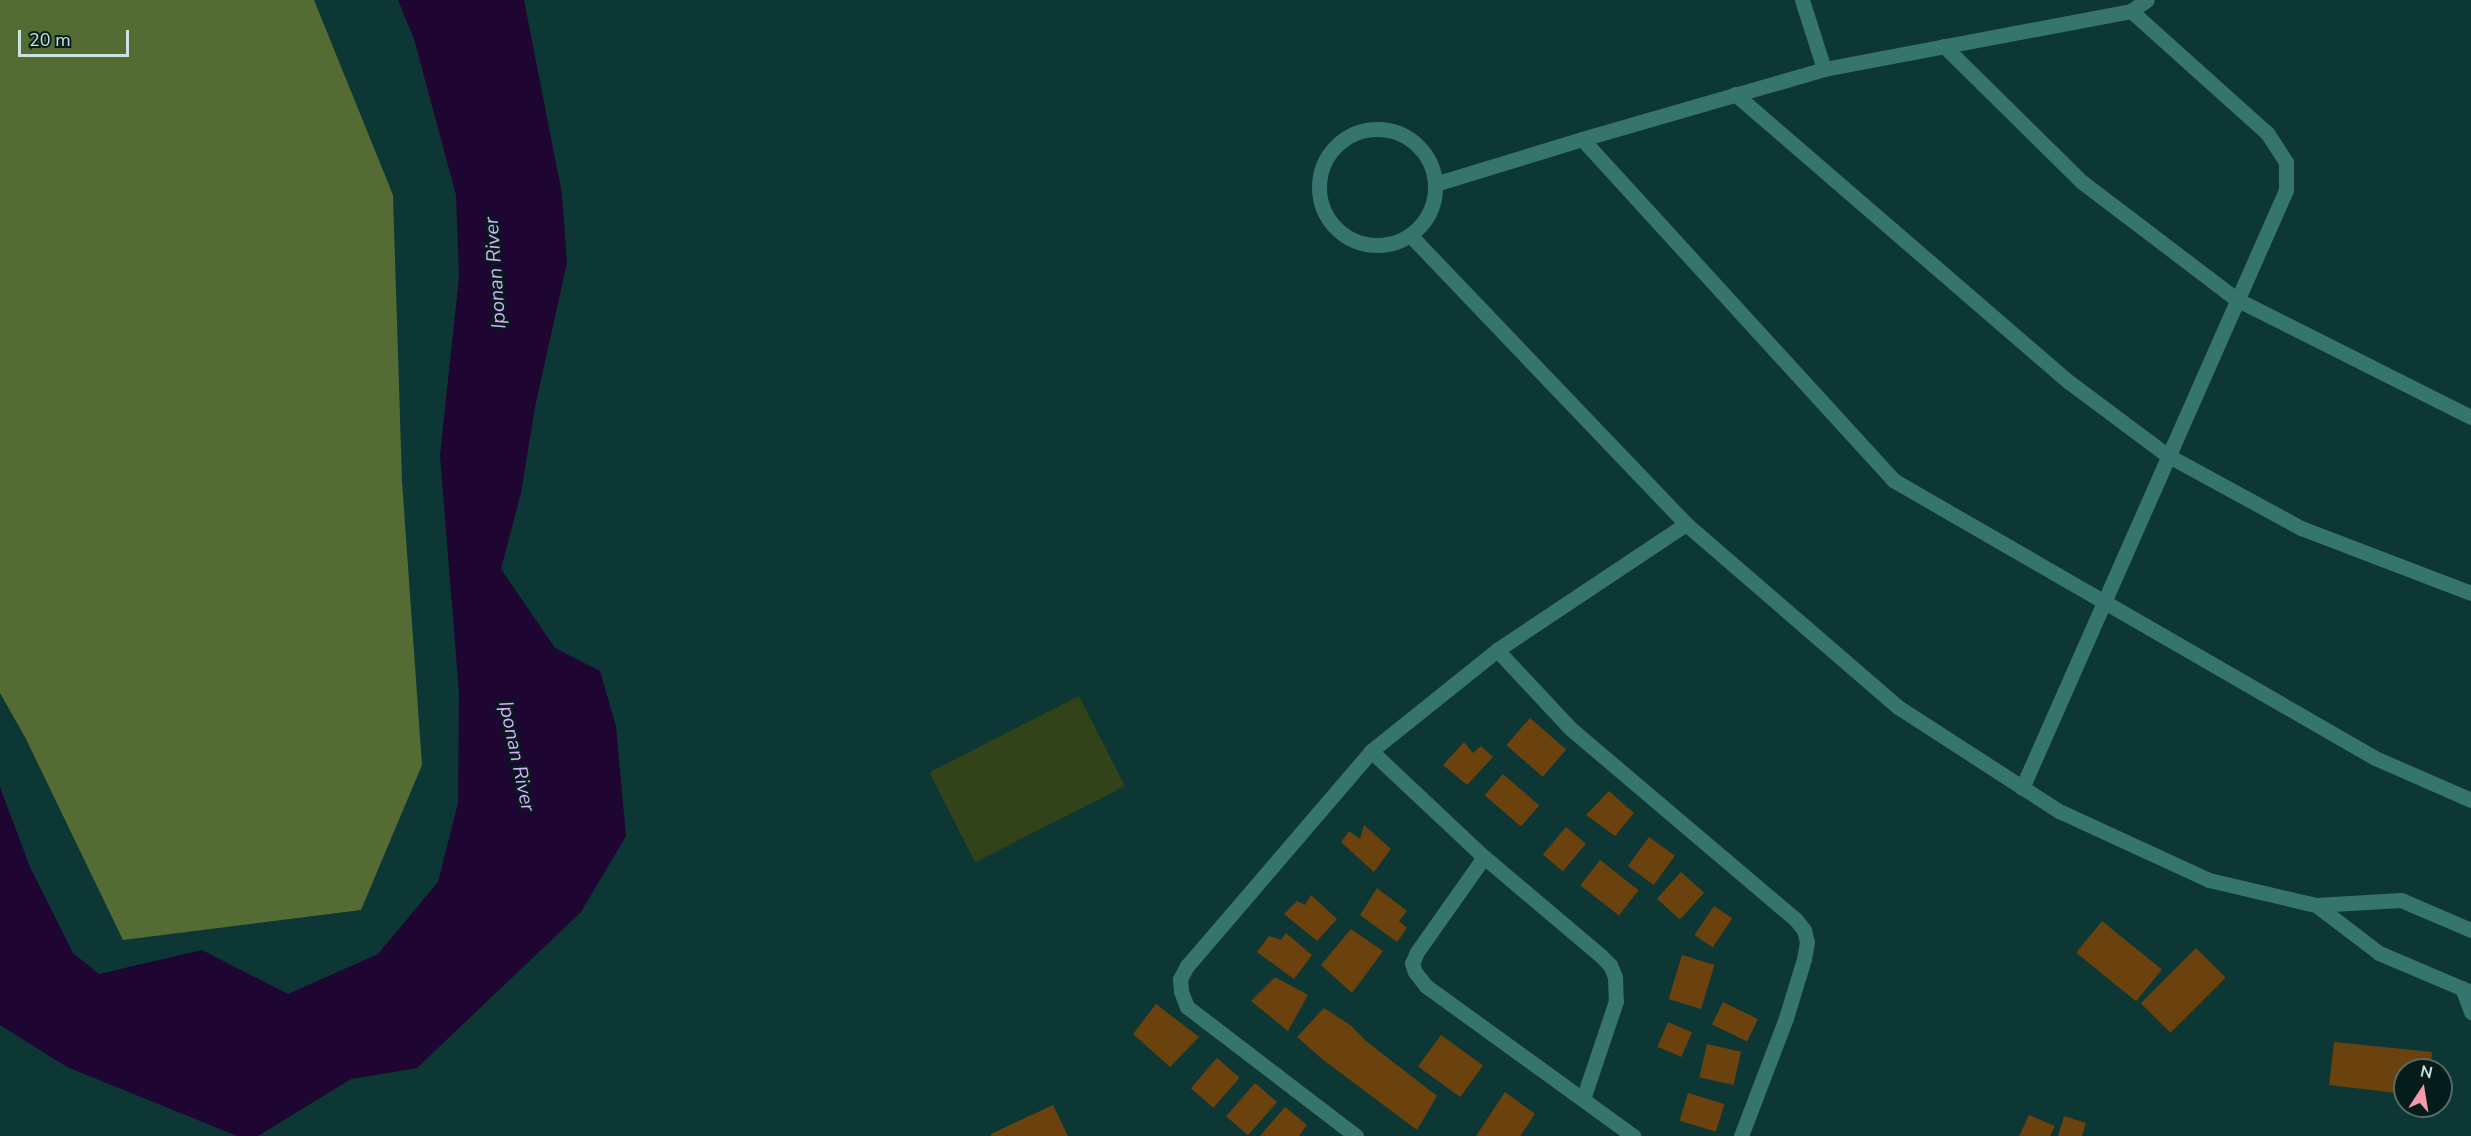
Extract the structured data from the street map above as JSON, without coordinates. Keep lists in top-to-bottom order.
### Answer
{
  "water": ["Iponan River"],
  "scale_bar": "20 m",
  "north": "top"
}
